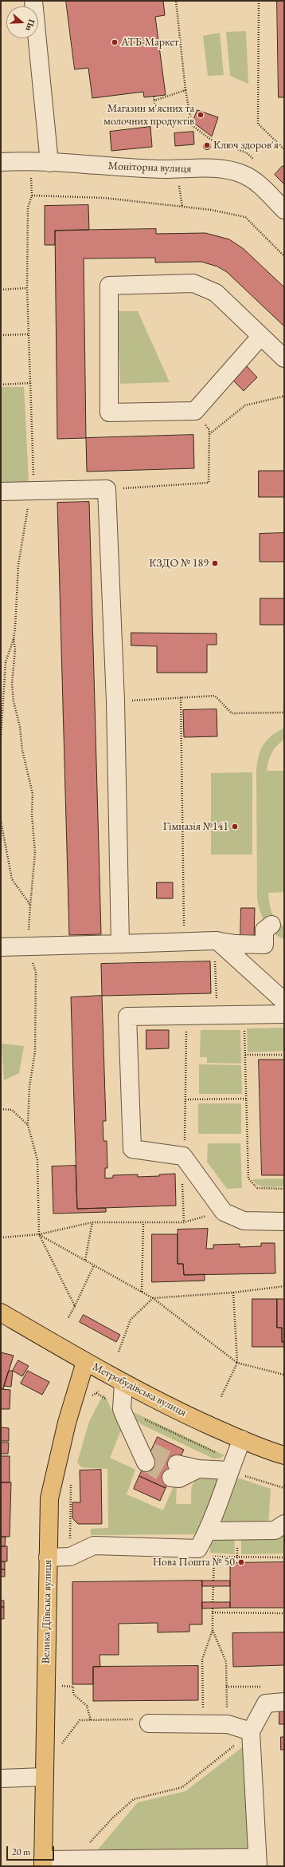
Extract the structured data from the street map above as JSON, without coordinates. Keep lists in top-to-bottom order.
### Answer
{
  "streets": {
    "main road": ["Метробудівська вулиця", "Велика Діївська вулиця"],
    "street": ["Моніторна вулиця"]
  },
  "crossings": [
    ["Метробудівська вулиця", "Велика Діївська вулиця"]
  ],
  "places": [
    "АТБ-Маркет",
    "Магазин м'ясних та молочних продуктів",
    "Ключ здоров'я",
    "КЗДО № 189",
    "Гімназія №141",
    "Нова Пошта № 50"
  ],
  "scale_bar": "20 m",
  "north": "right"
}
